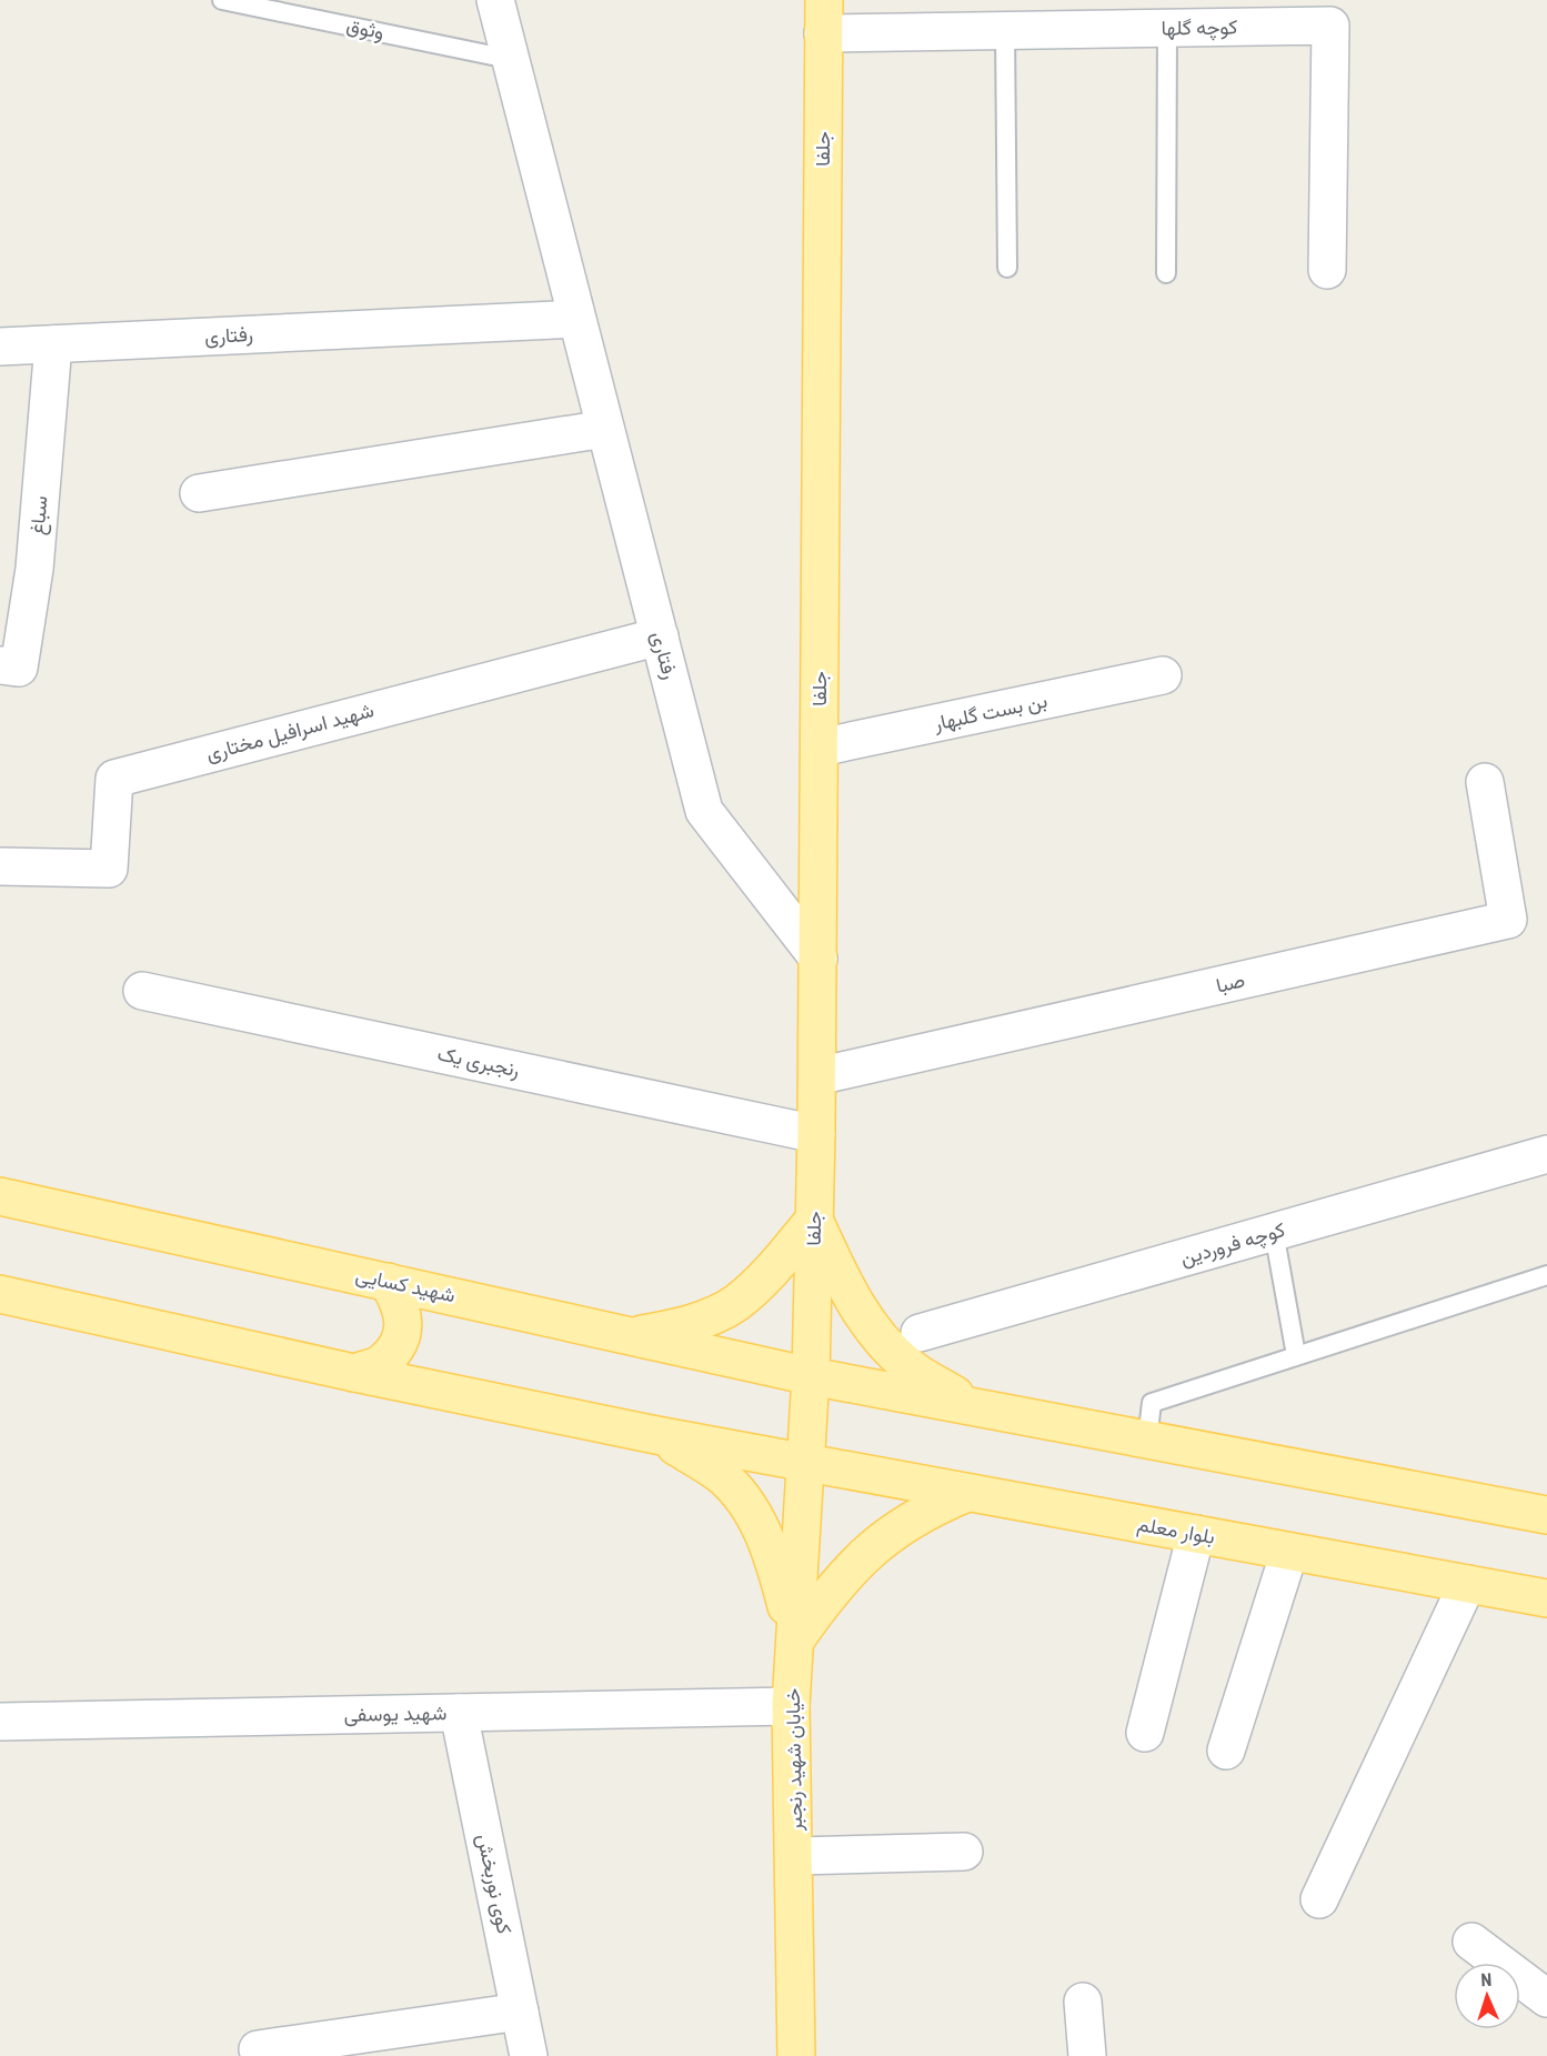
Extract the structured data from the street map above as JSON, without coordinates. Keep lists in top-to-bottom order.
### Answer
{
  "streets": {
    "main road": [
      "جلفا",
      "شهید کسایی",
      "بلوار معلم",
      "خیابان شهید رنجبر"
    ],
    "street": [
      "کوچه گلها",
      "رفتاری",
      "سباغ",
      "بن بست گلبهار",
      "شهید اسرافیل مختاری",
      "صبا",
      "رنجبری یک",
      "کوچه فروردین",
      "شهید یوسفی",
      "کوی نوربخش"
    ],
    "lane": ["وثوق"]
  },
  "crossings": [
    ["کوچه گلها", "جلفا"],
    ["وثوق", "رفتاری"],
    ["جلفا", "رفتاری"],
    ["جلفا", "بن بست گلبهار"],
    ["جلفا", "صبا"],
    ["جلفا", "رنجبری یک"],
    ["جلفا", "شهید کسایی"],
    ["جلفا", "بلوار معلم"],
    ["جلفا", "خیابان شهید رنجبر"],
    ["رفتاری", "سباغ"],
    ["رفتاری", "شهید اسرافیل مختاری"],
    ["بلوار معلم", "خیابان شهید رنجبر"],
    ["شهید یوسفی", "خیابان شهید رنجبر"],
    ["شهید یوسفی", "کوی نوربخش"]
  ],
  "north": "top"
}
